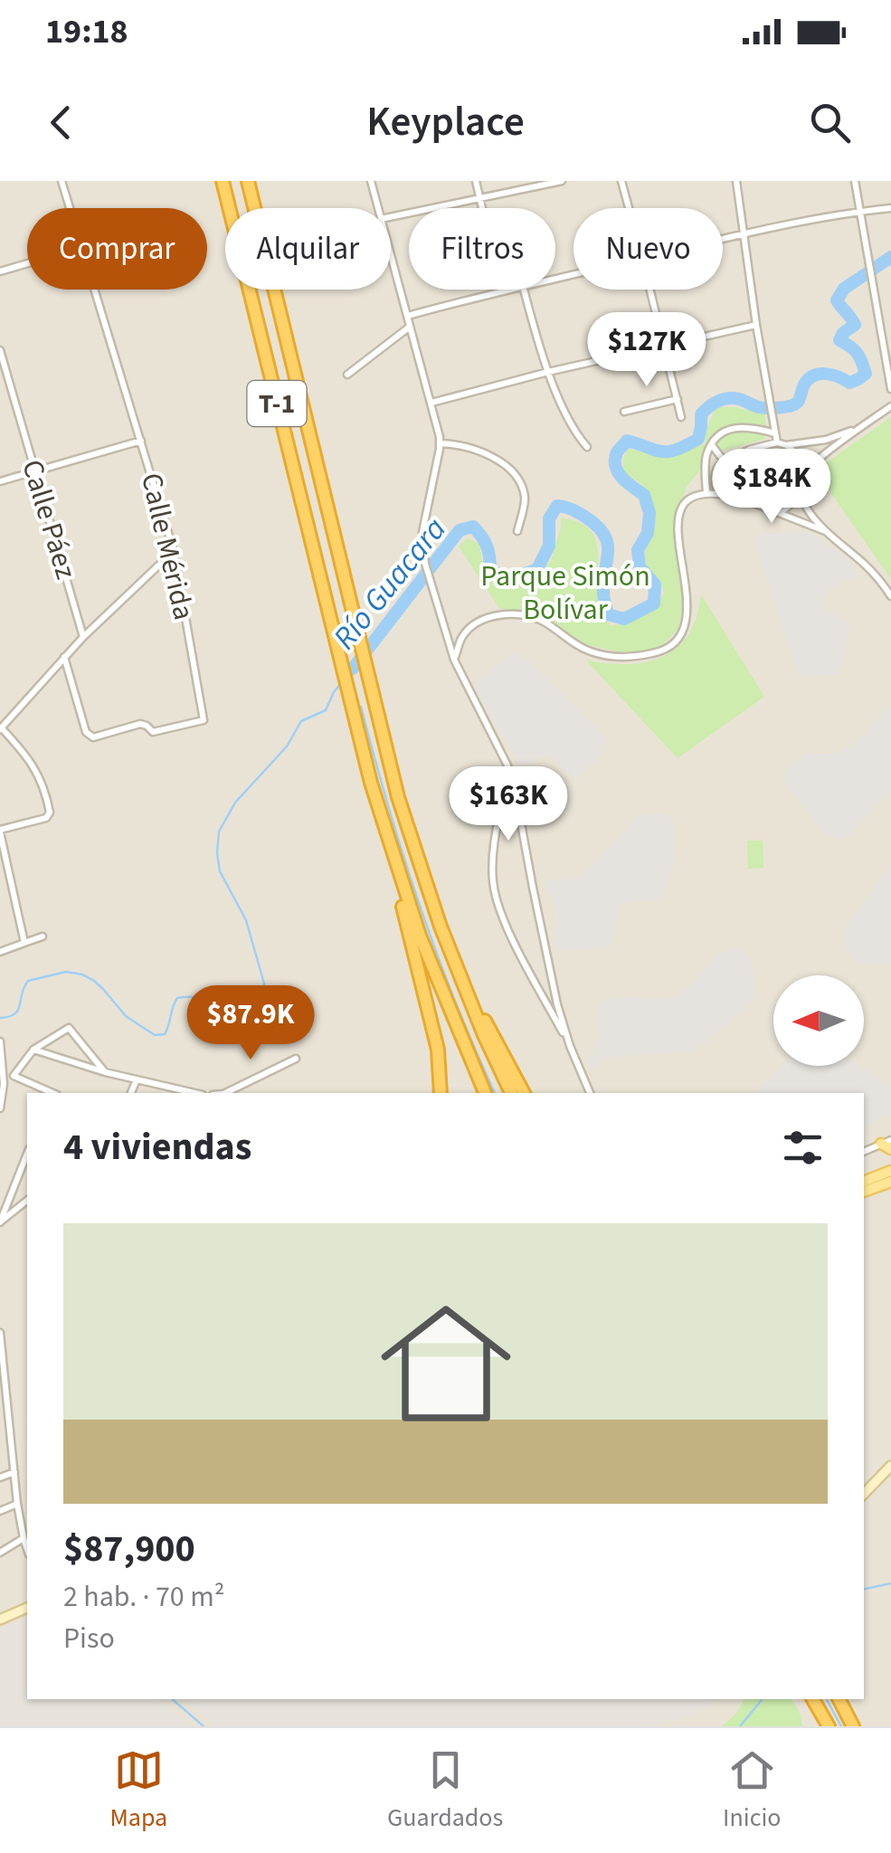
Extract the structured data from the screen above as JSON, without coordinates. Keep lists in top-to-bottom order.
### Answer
{
  "streets": {
    "highway": ["T-1"],
    "street": ["Calle Páez", "Calle Mérida"]
  },
  "water": ["Río Guacara"],
  "parks": ["Parque Simón Bolívar"],
  "north": "left",
  "page": {
    "status": "19:18",
    "header": "Keyplace",
    "chip": [
      "Comprar",
      "Alquilar",
      "Filtros",
      "Nuevo"
    ],
    "price": [
      "$127K",
      "$184K",
      "$163K",
      "$87.9K"
    ],
    "heading": "4 viviendas",
    "list": [
      {
        "name": "$87,900",
        "note": "2 hab. · 70 m² · Piso"
      }
    ],
    "tabs": ["Mapa", "Guardados", "Inicio"]
  }
}
